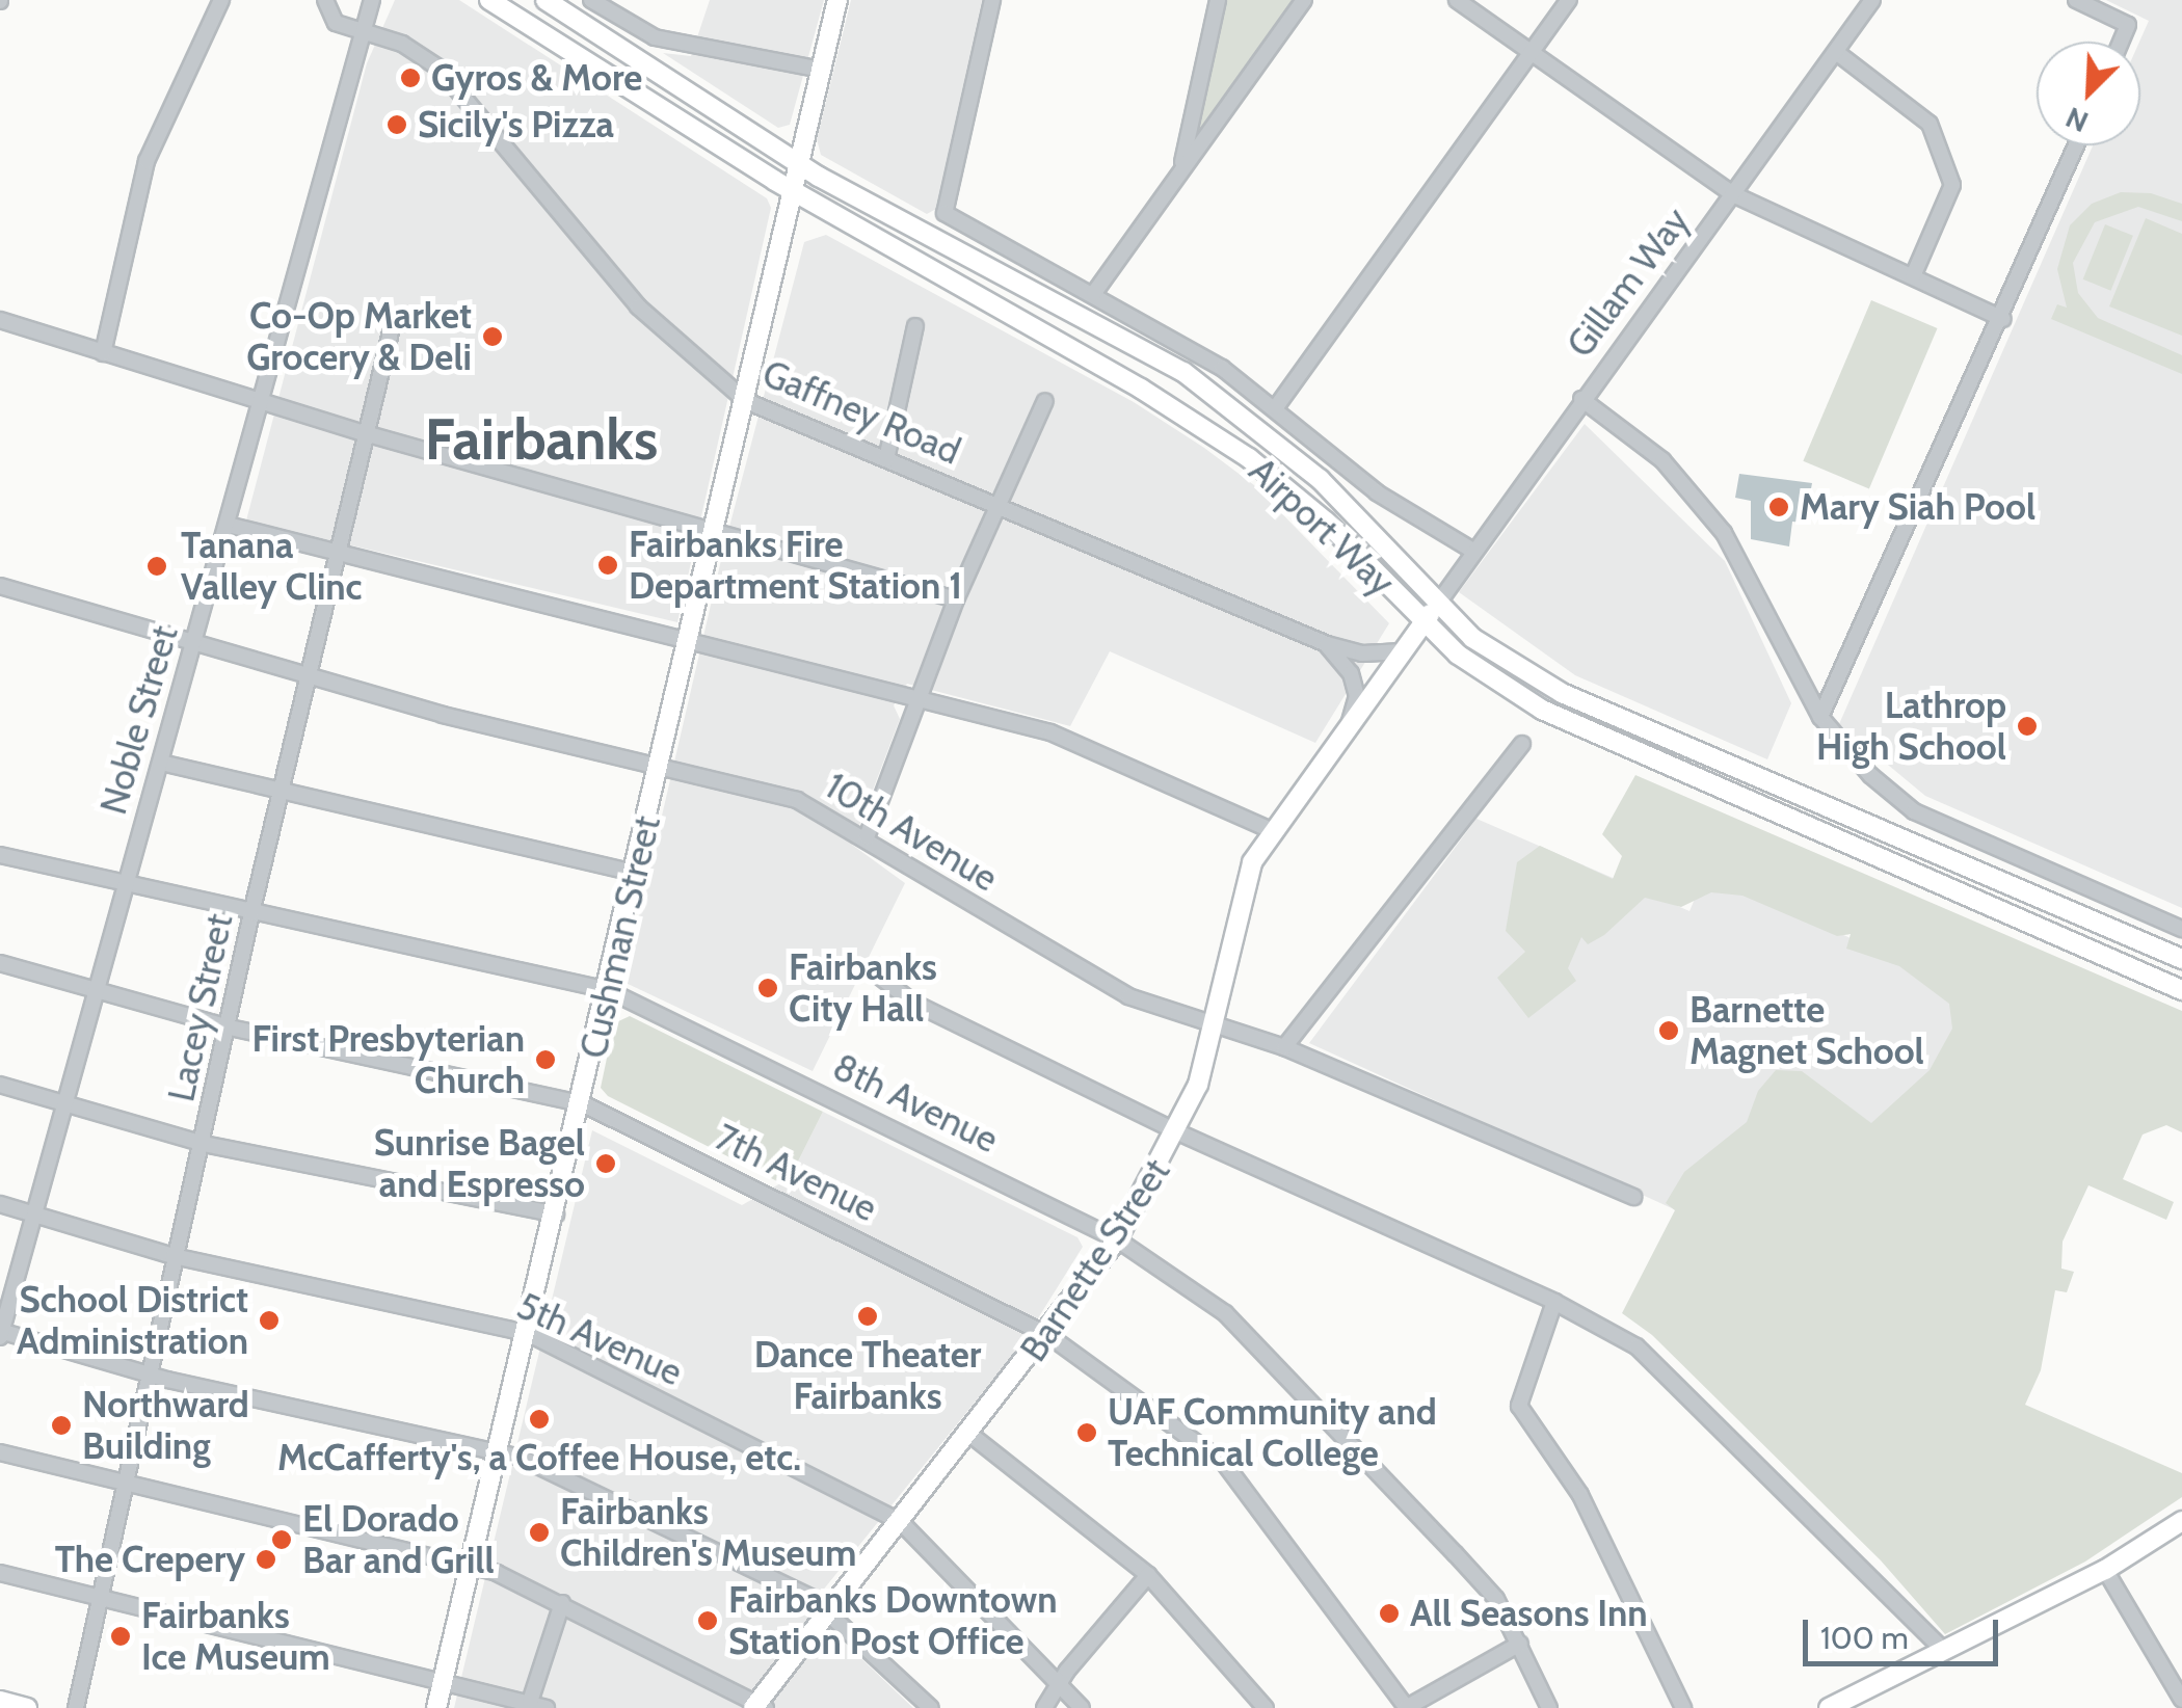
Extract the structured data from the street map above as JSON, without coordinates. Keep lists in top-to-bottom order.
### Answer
{
  "streets": {
    "main road": ["Airport Way", "Cushman Street", "Barnette Street"],
    "street": [
      "Gillam Way",
      "Gaffney Road",
      "Noble Street",
      "10th Avenue",
      "Lacey Street",
      "8th Avenue",
      "7th Avenue",
      "5th Avenue"
    ]
  },
  "crossings": [
    ["Gillam Way", "Airport Way"],
    ["Gillam Way", "Barnette Street"],
    ["Gaffney Road", "Noble Street"],
    ["Gaffney Road", "Cushman Street"],
    ["Gaffney Road", "Barnette Street"],
    ["Airport Way", "Cushman Street"],
    ["Airport Way", "Barnette Street"],
    ["Noble Street", "10th Avenue"],
    ["Noble Street", "8th Avenue"],
    ["Noble Street", "7th Avenue"],
    ["Noble Street", "5th Avenue"],
    ["10th Avenue", "Cushman Street"],
    ["10th Avenue", "Lacey Street"],
    ["10th Avenue", "Barnette Street"],
    ["Cushman Street", "8th Avenue"],
    ["Cushman Street", "7th Avenue"],
    ["Cushman Street", "5th Avenue"],
    ["Lacey Street", "8th Avenue"],
    ["Lacey Street", "7th Avenue"],
    ["Lacey Street", "5th Avenue"],
    ["8th Avenue", "Barnette Street"],
    ["7th Avenue", "Barnette Street"],
    ["Barnette Street", "5th Avenue"]
  ],
  "districts": ["Fairbanks"],
  "places": [
    "Gyros & More",
    "Sicily's Pizza",
    "Co-Op Market Grocery & Deli",
    "Mary Siah Pool",
    "Fairbanks Fire Department Station 1",
    "Tanana Valley Clinc",
    "Lathrop High School",
    "Fairbanks City Hall",
    "Barnette Magnet School",
    "First Presbyterian Church",
    "Sunrise Bagel and Espresso",
    "Dance Theater Fairbanks",
    "School District Administration",
    "McCafferty's, a Coffee House, etc.",
    "Northward Building",
    "UAF Community and Technical College",
    "Fairbanks Children's Museum",
    "El Dorado Bar and Grill",
    "The Crepery",
    "All Seasons Inn",
    "Fairbanks Downtown Station Post Office",
    "Fairbanks Ice Museum"
  ],
  "scale_bar": "100 m",
  "north": "bottom left"
}
